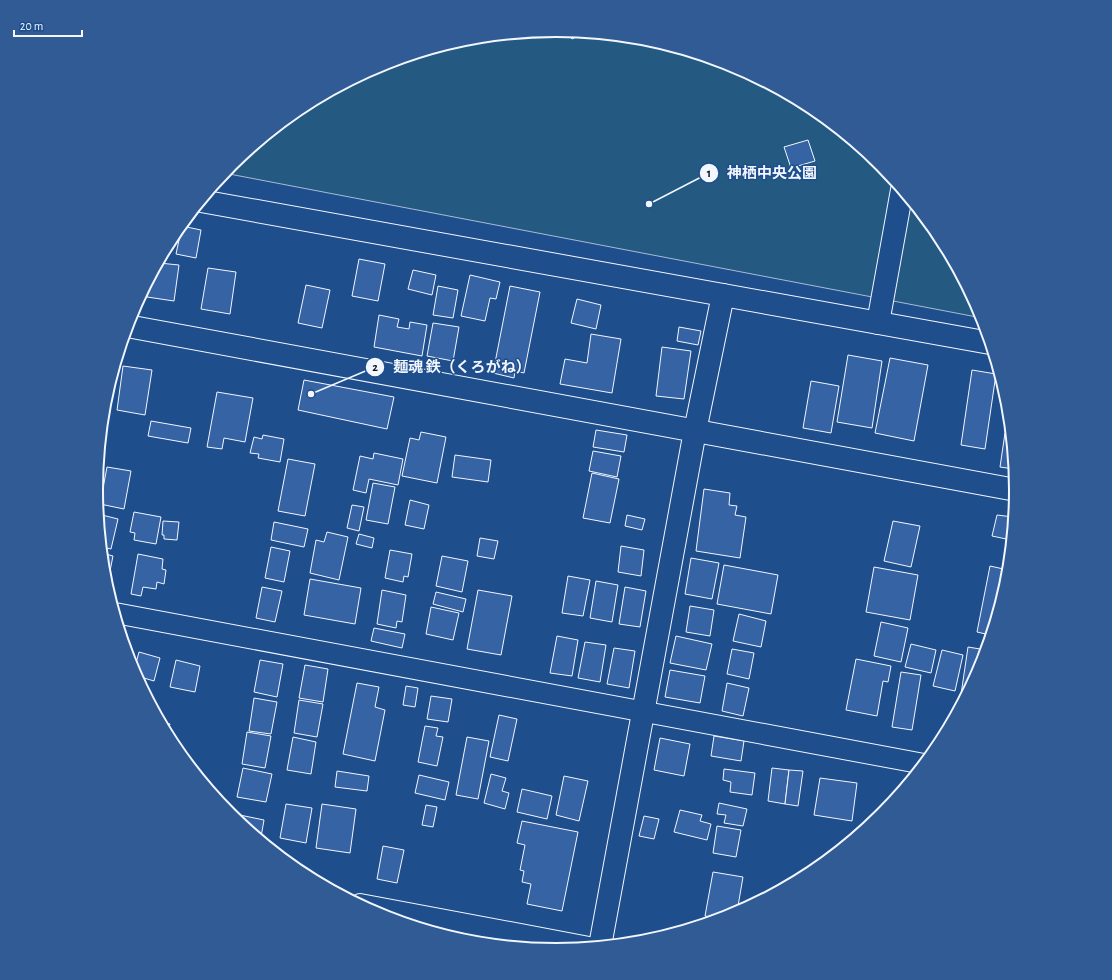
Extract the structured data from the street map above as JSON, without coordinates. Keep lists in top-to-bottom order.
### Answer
{
  "places": ["神栖中央公園", "麺魂 鉄（くろがね）"],
  "scale_bar": "20 m"
}
